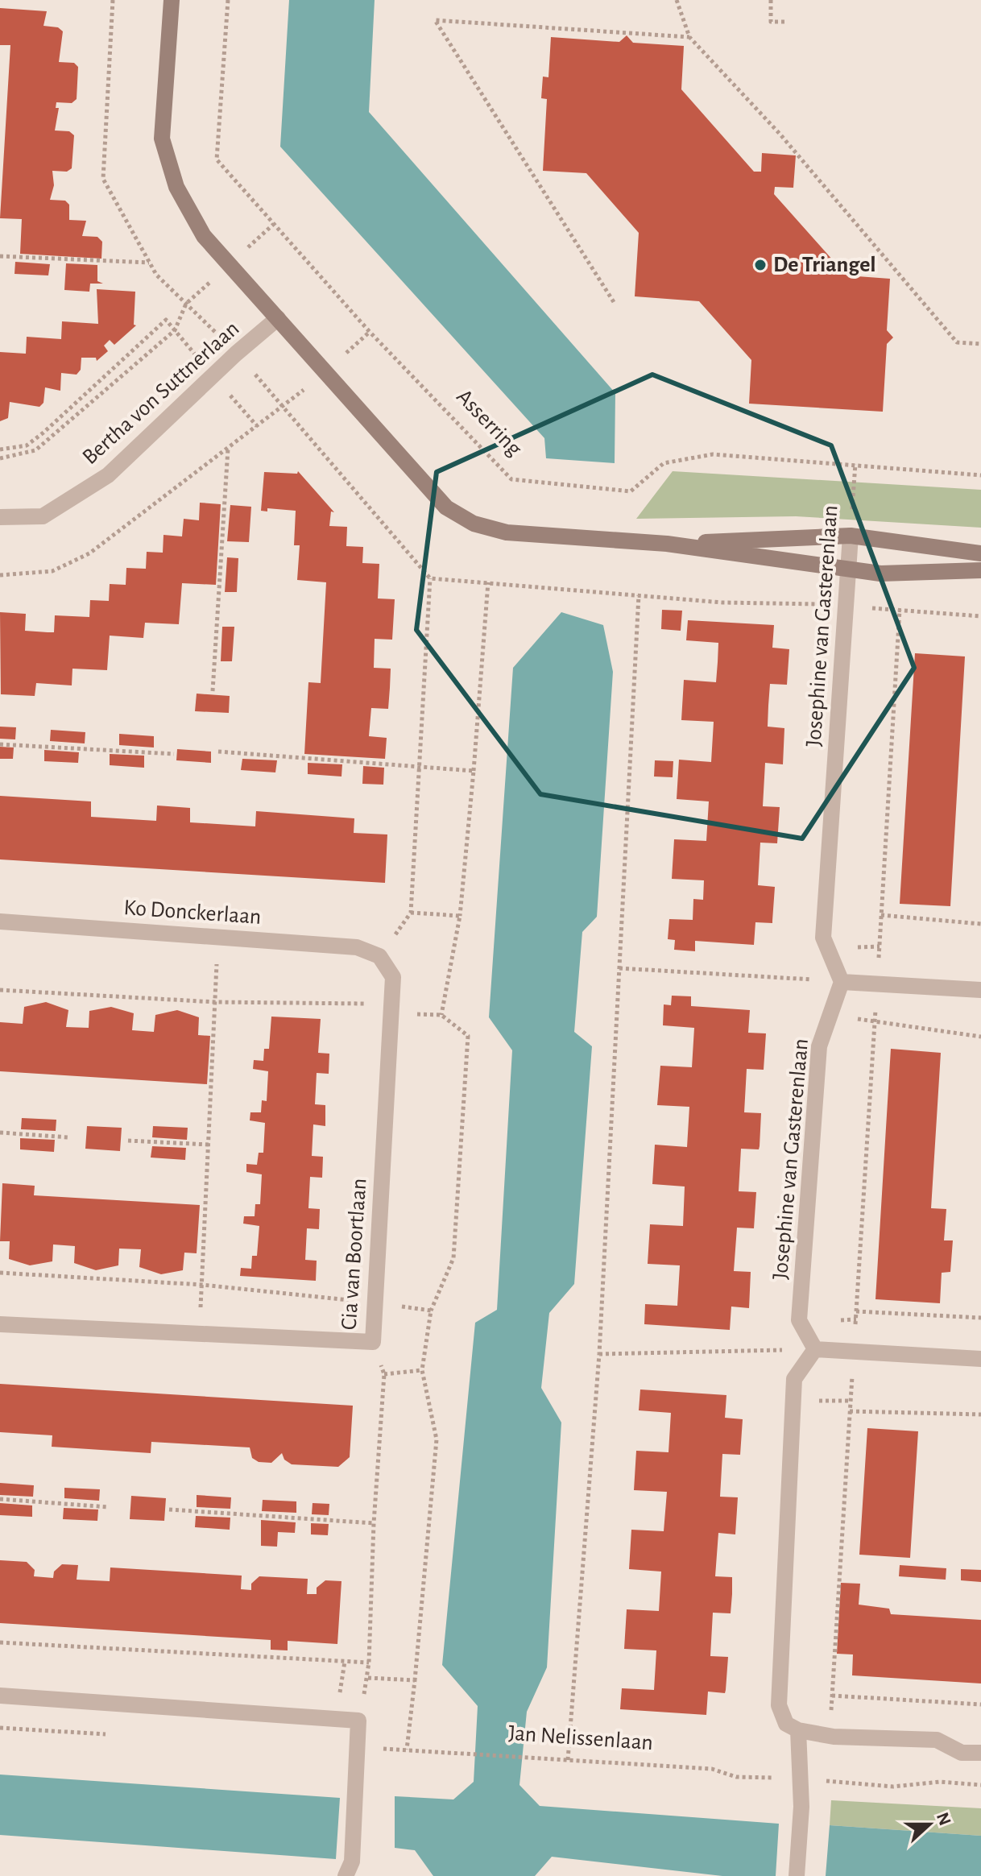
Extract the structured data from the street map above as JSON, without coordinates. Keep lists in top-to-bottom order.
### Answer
{
  "streets": {
    "street": [
      "Bertha von Suttnerlaan",
      "Josephine van Gasterenlaan",
      "Ko Donckerlaan",
      "Cia van Boortlaan"
    ],
    "path": ["Asserring", "Jan Nelissenlaan"]
  },
  "crossings": [
    ["Asserring", "Josephine van Gasterenlaan"],
    ["Ko Donckerlaan", "Cia van Boortlaan"]
  ],
  "places": ["De Triangel"],
  "north": "right"
}
